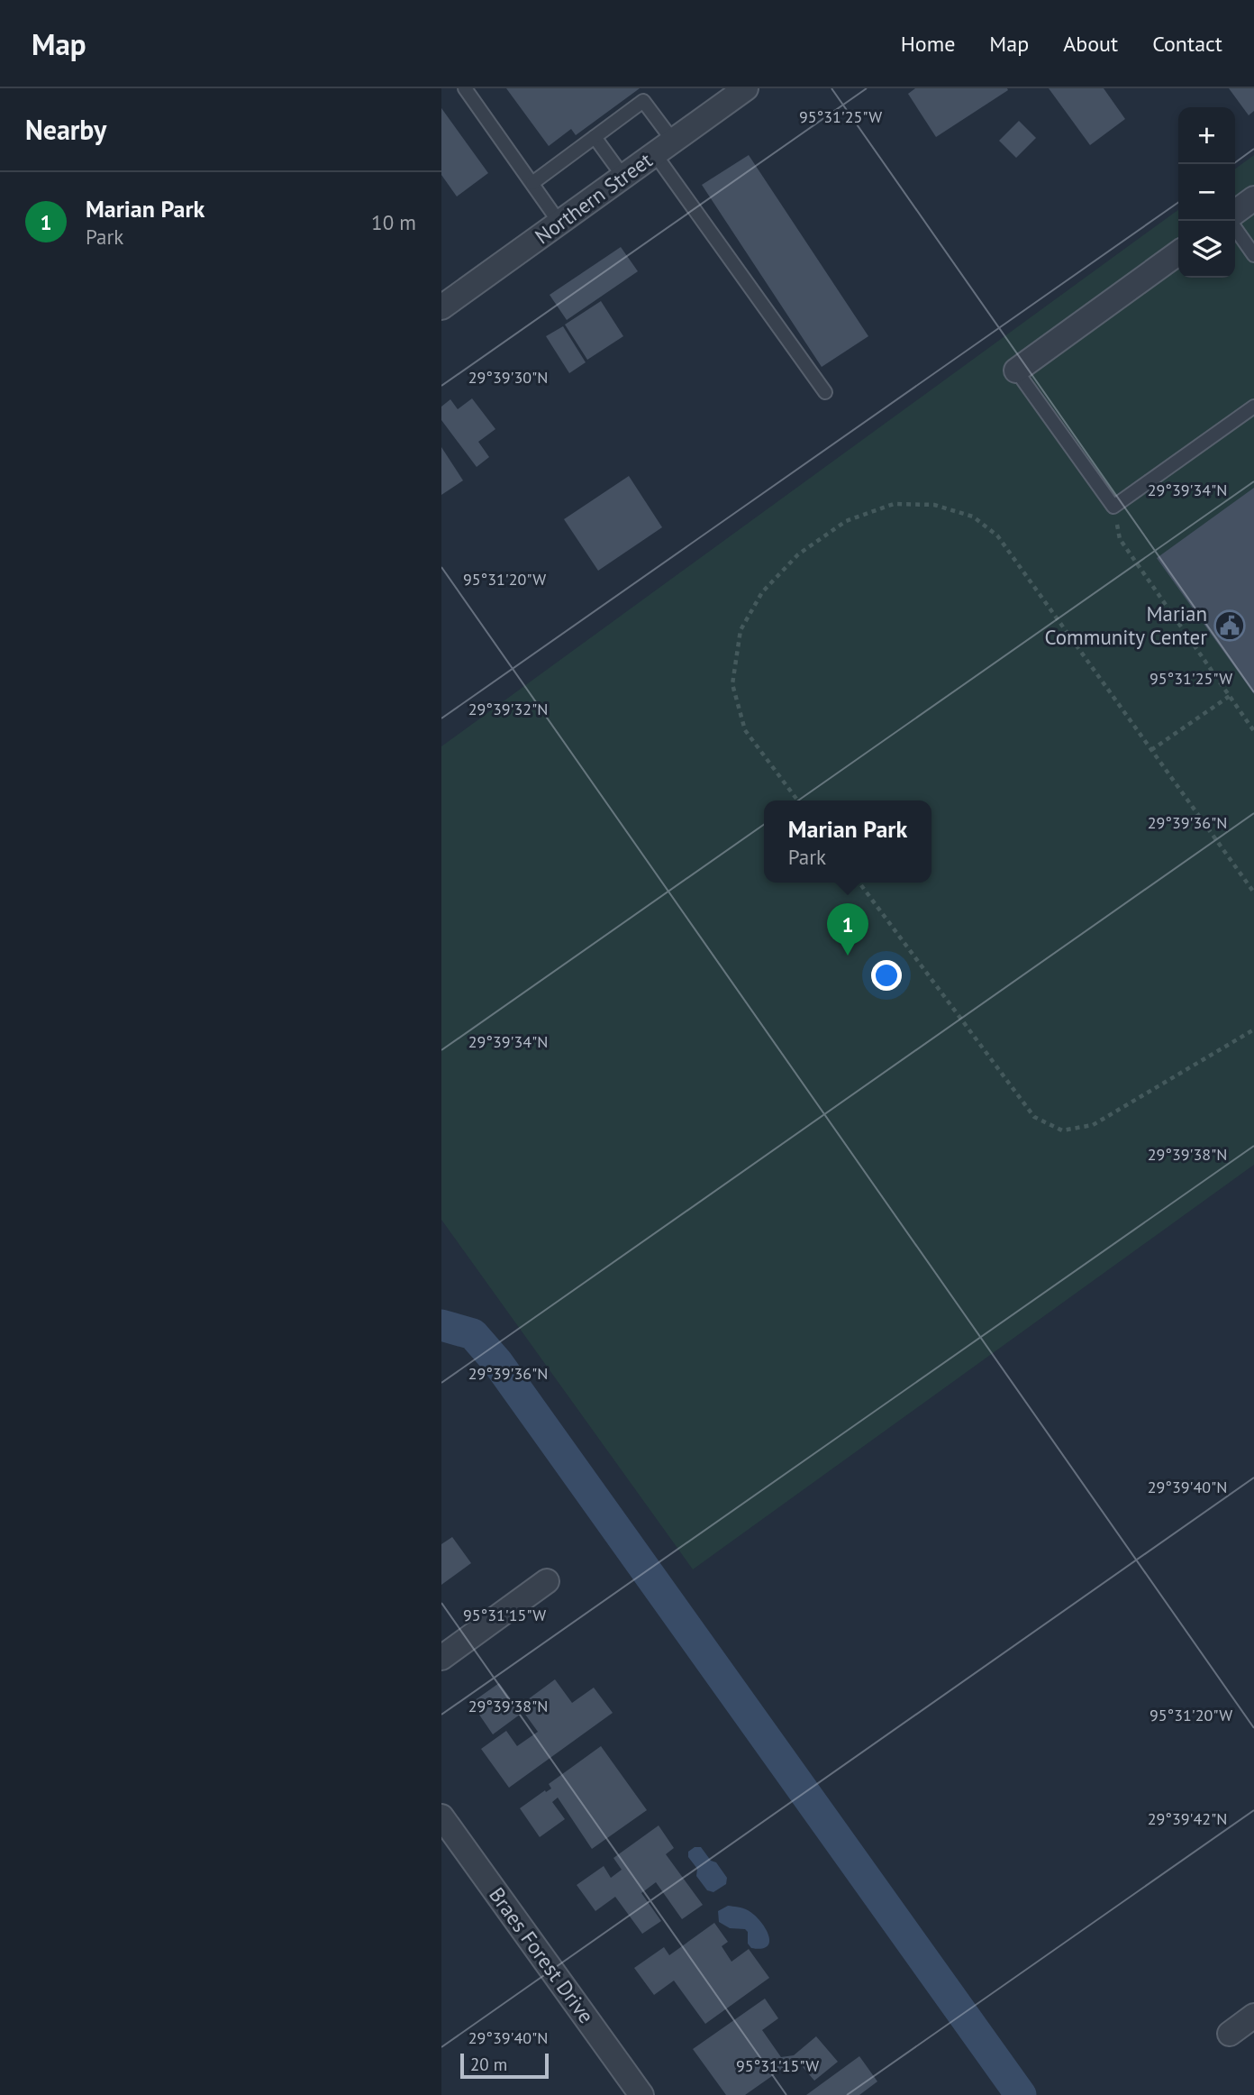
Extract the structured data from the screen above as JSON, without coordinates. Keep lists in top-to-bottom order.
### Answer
{
  "streets": {
    "street": ["Northern Street", "Braes Forest Drive"]
  },
  "places": {
    "public building": ["Marian Community Center"]
  },
  "scale_bar": "20 m",
  "page": {
    "header": "Map",
    "nav": [
      "Home",
      "Map",
      "About",
      "Contact"
    ],
    "heading": "Nearby",
    "map_buttons": ["+", "−"],
    "list": [
      {
        "mark": "1",
        "name": "Marian Park",
        "note": "Park",
        "value": "10 m"
      }
    ],
    "popup": ["Marian Park", "Park"],
    "pins": "1",
    "scale": "20 m"
  },
  "coordinates": [
    "95°31'25\"W",
    "29°39'30\"N",
    "29°39'34\"N",
    "95°31'20\"W",
    "29°39'32\"N",
    "29°39'36\"N",
    "29°39'38\"N",
    "29°39'40\"N",
    "95°31'15\"W",
    "29°39'42\"N"
  ]
}
